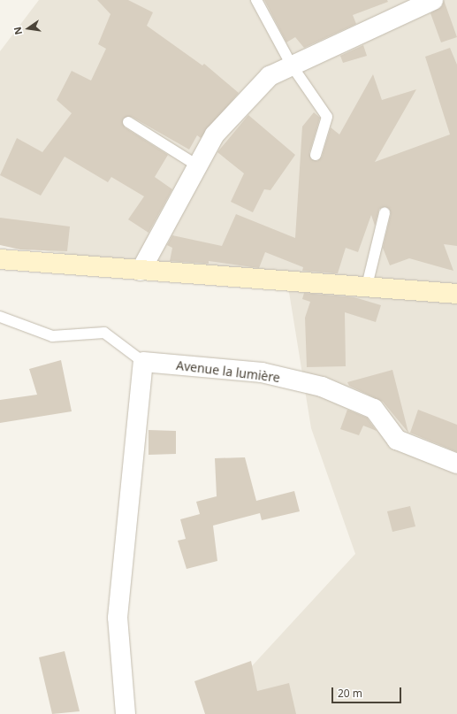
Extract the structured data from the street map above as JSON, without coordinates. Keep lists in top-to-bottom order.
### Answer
{
  "streets": {
    "street": ["Avenue la lumière"]
  },
  "scale_bar": "20 m",
  "north": "left"
}
